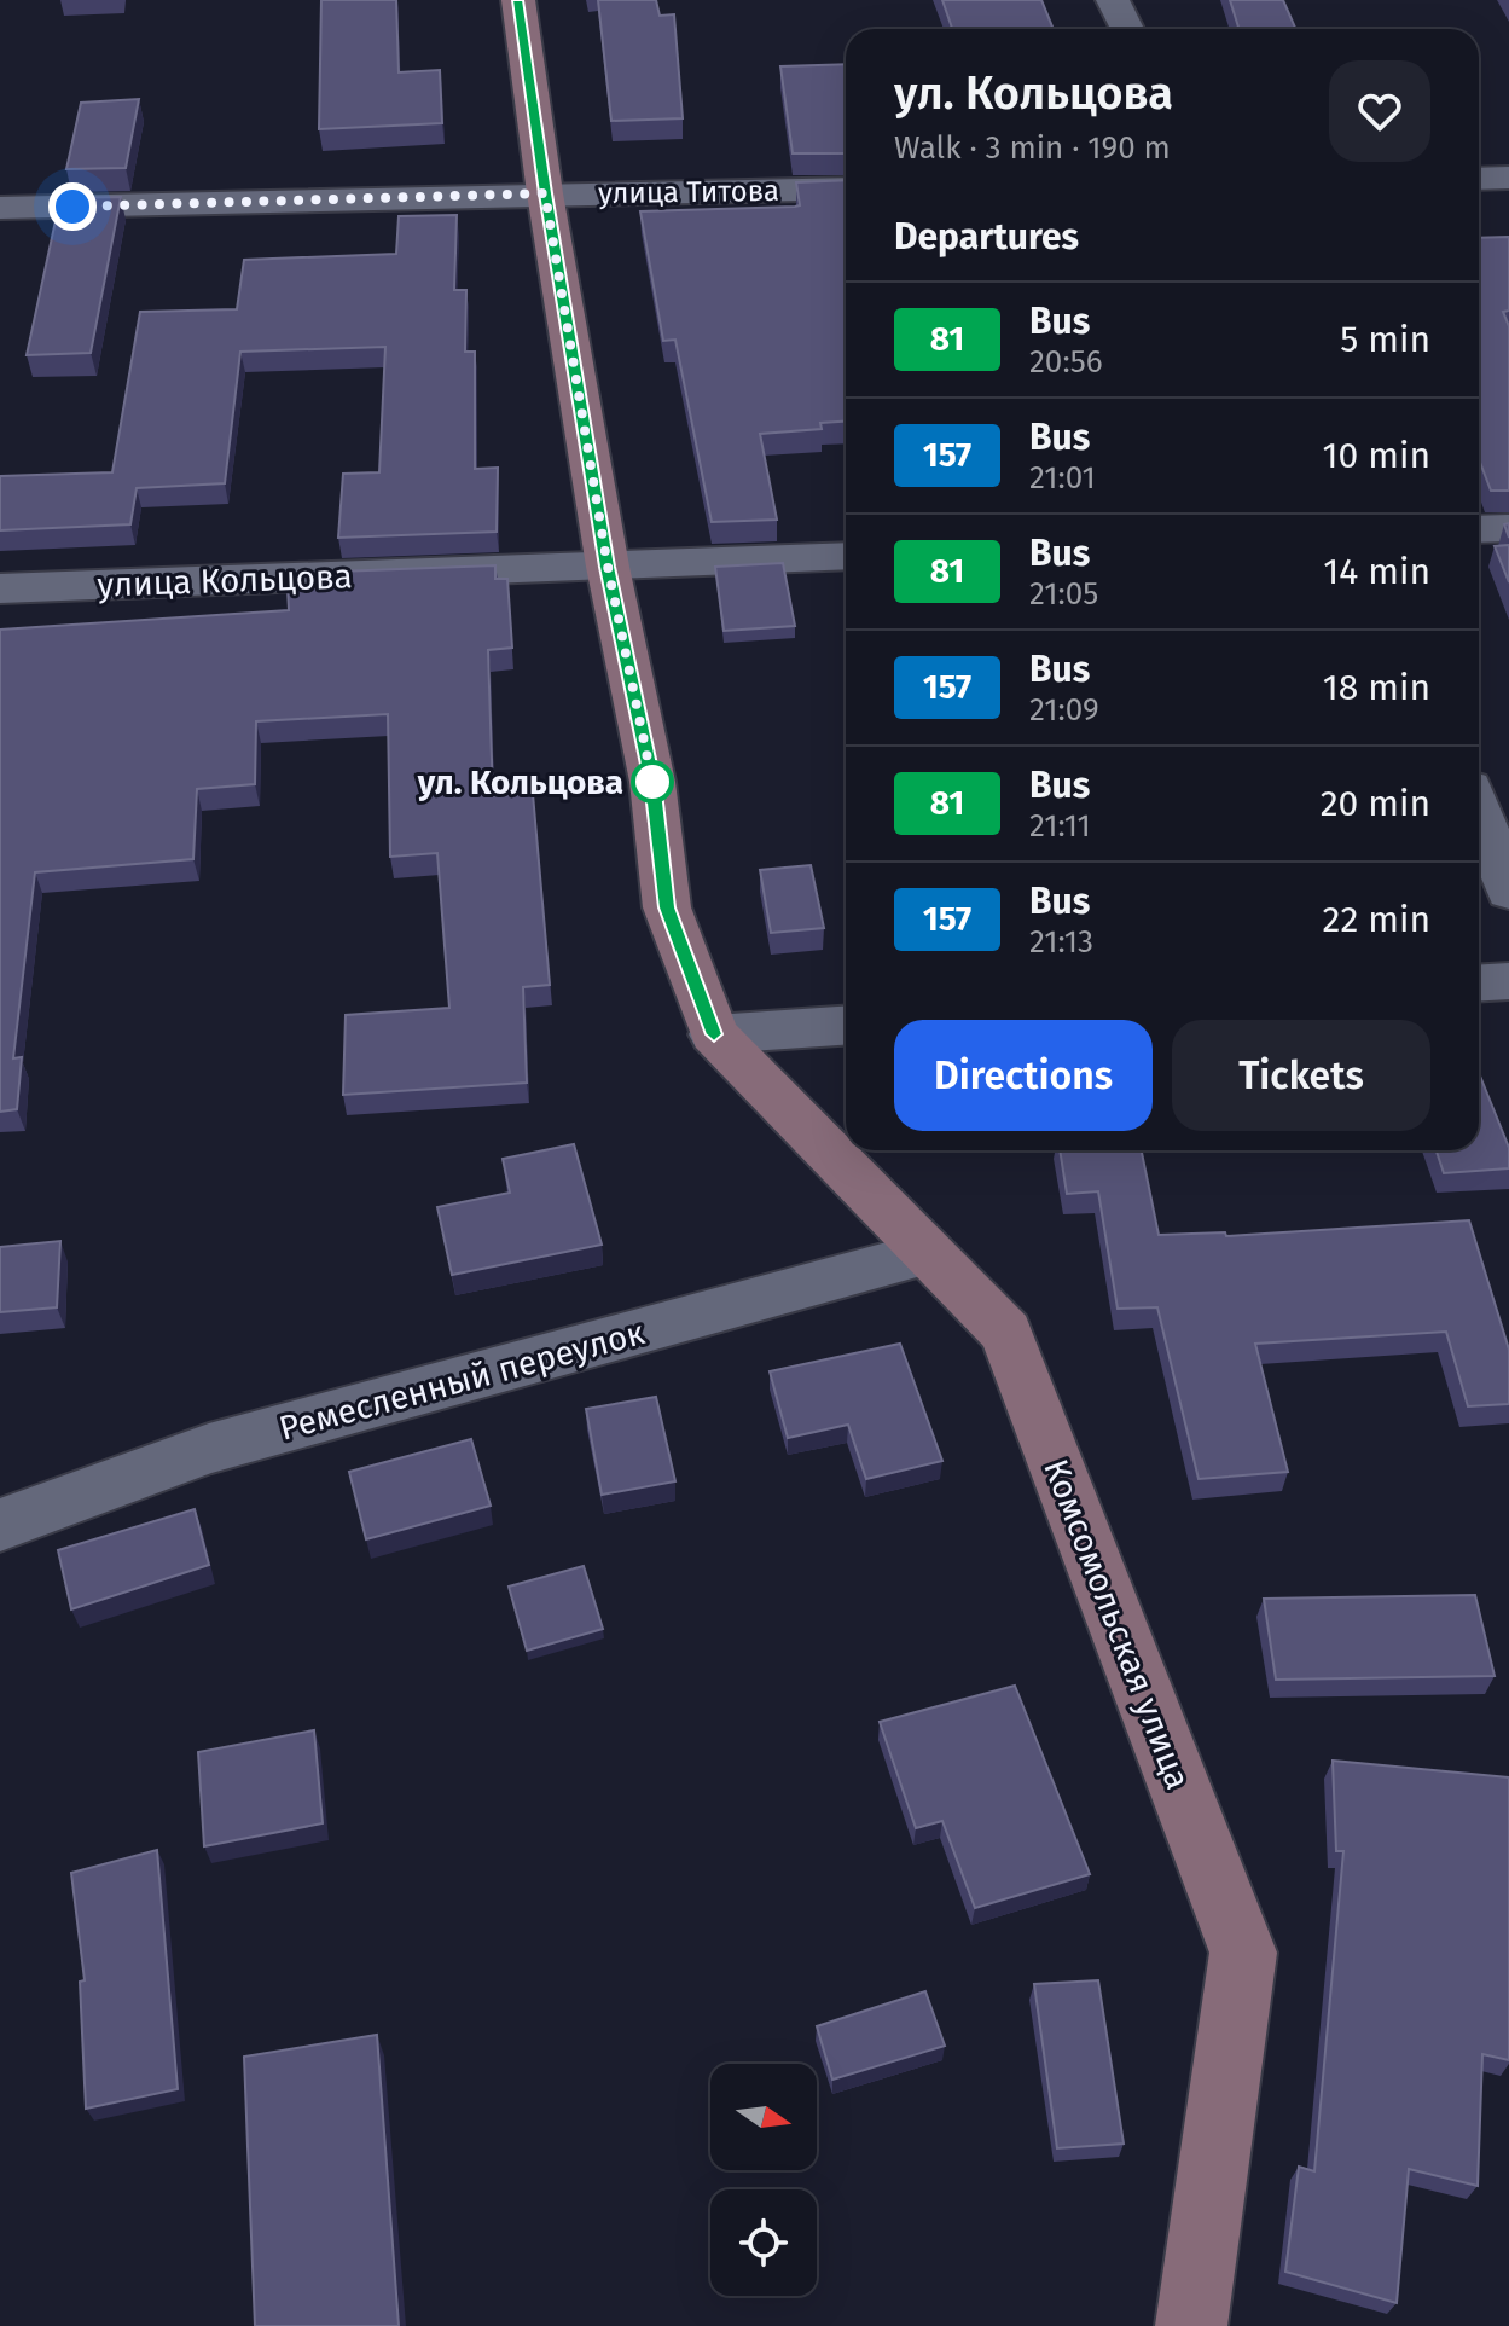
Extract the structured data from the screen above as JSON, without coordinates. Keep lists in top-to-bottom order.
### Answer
{
  "streets": {
    "main road": ["Комсомольская улица"],
    "street": ["улица Титова", "улица Кольцова", "Ремесленный переулок"]
  },
  "crossings": [
    ["Ремесленный переулок", "Комсомольская улица"]
  ],
  "places": ["ул. Кольцова"],
  "lines": ["bus line 81"],
  "north": "right",
  "page": {
    "heading": [
      ["ул. Кольцова", "Walk · 3 min · 190 m"],
      "Departures"
    ],
    "list": [
      {
        "mark": "81",
        "name": "Bus",
        "note": "20:56",
        "value": "5 min"
      },
      {
        "mark": "157",
        "name": "Bus",
        "note": "21:01",
        "value": "10 min"
      },
      {
        "mark": "81",
        "name": "Bus",
        "note": "21:05",
        "value": "14 min"
      },
      {
        "mark": "157",
        "name": "Bus",
        "note": "21:09",
        "value": "18 min"
      },
      {
        "mark": "81",
        "name": "Bus",
        "note": "21:11",
        "value": "20 min"
      },
      {
        "mark": "157",
        "name": "Bus",
        "note": "21:13",
        "value": "22 min"
      }
    ],
    "buttons": ["Directions", "Tickets"]
  }
}
